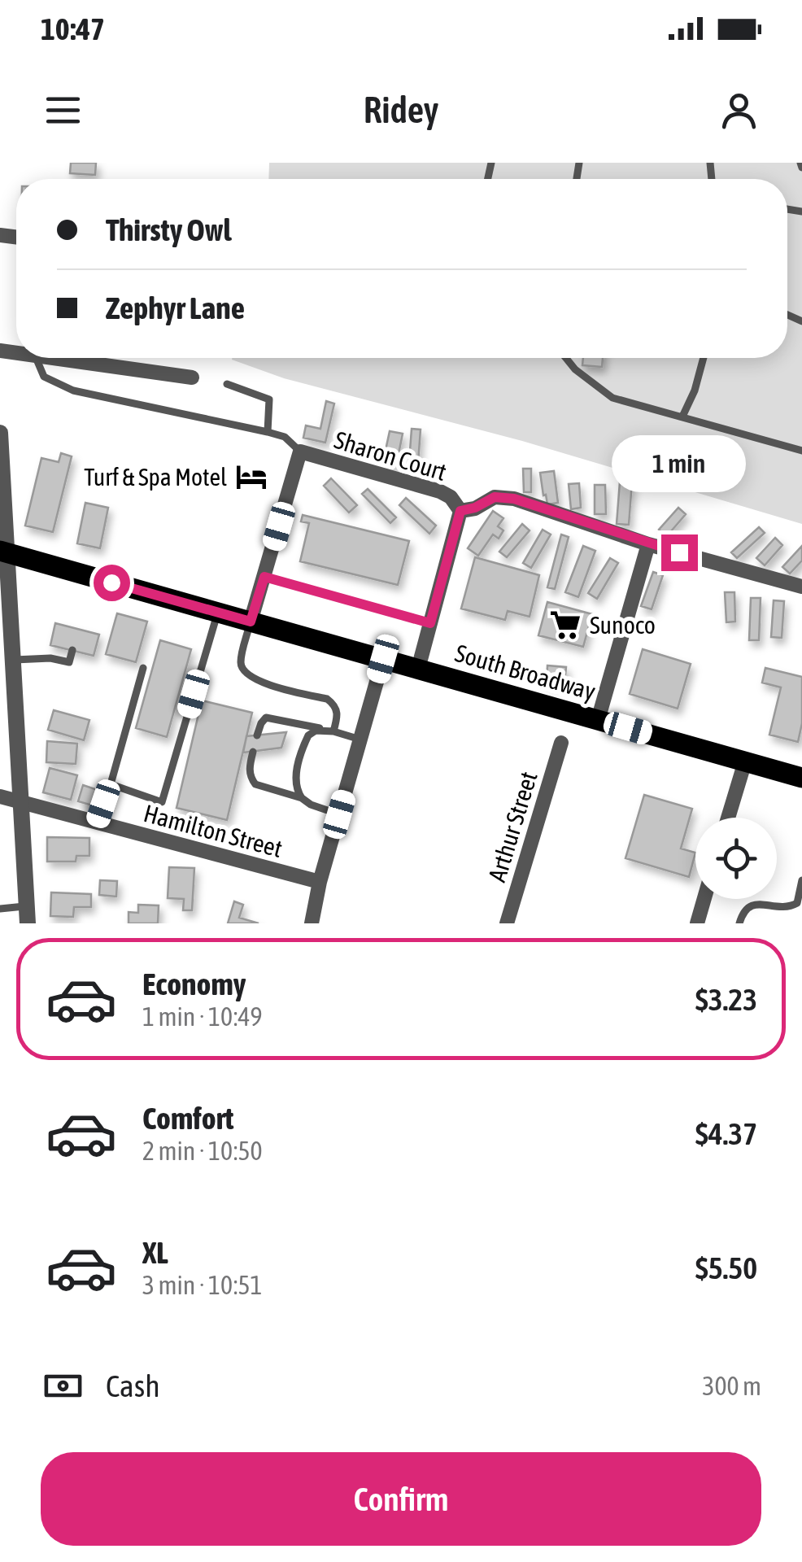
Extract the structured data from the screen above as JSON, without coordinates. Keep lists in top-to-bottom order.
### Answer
{
  "streets": {
    "main road": ["South Broadway"],
    "street": ["Sharon Court", "Arthur Street", "Hamilton Street"]
  },
  "places": {
    "hotel": ["Turf & Spa Motel"],
    "supermarket": ["Sunoco"]
  },
  "page": {
    "status": "10:47",
    "header": "Ridey",
    "banner": ["Thirsty Owl", "Zephyr Lane"],
    "bubble": "1 min",
    "list": [
      {
        "name": "Economy",
        "note": "1 min · 10:49",
        "value": "$3.23"
      },
      {
        "name": "Comfort",
        "note": "2 min · 10:50",
        "value": "$4.37"
      },
      {
        "name": "XL",
        "note": "3 min · 10:51",
        "value": "$5.50"
      }
    ],
    "pay": ["Cash", "300 m"],
    "buttons": "Confirm"
  }
}
